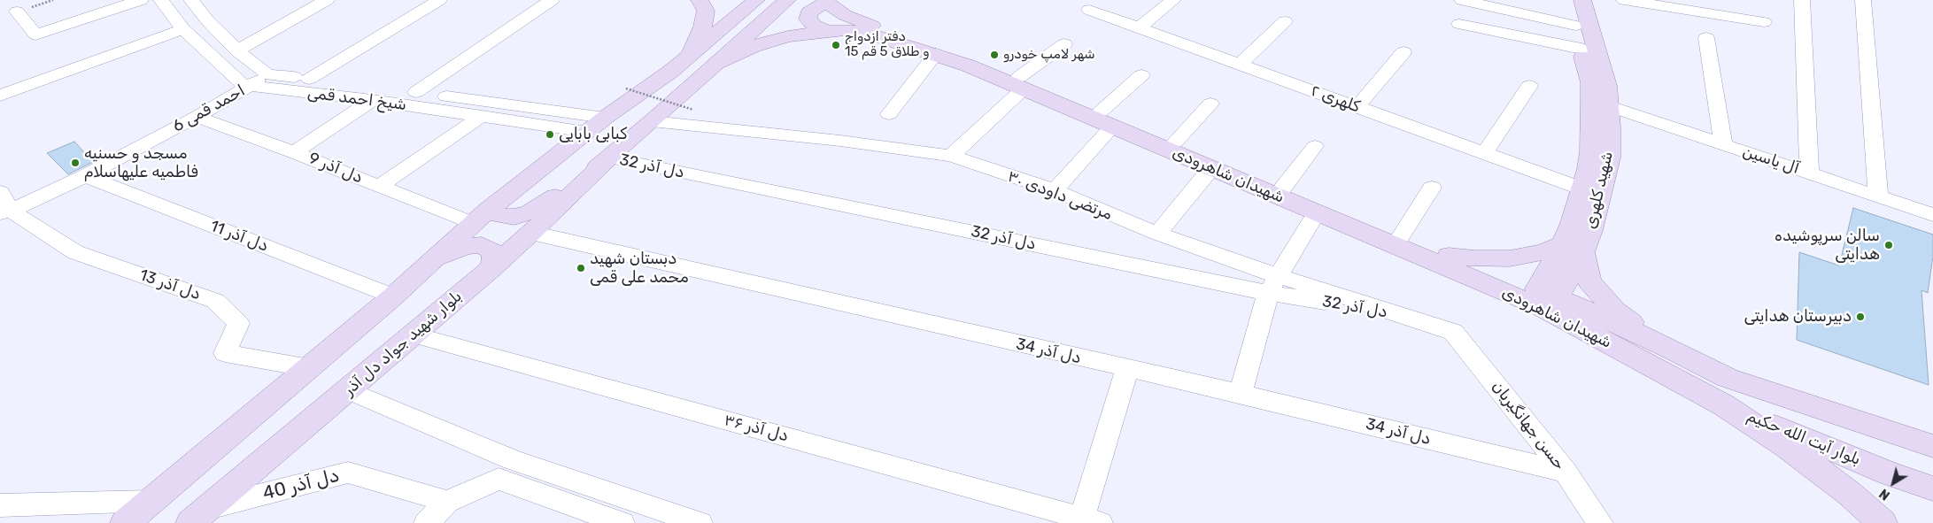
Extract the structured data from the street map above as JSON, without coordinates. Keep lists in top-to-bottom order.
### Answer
{
  "streets": {
    "main road": [
      "شهیدان شاهرودی",
      "شهید کلهری",
      "بلوار شهید جواد دل آذر",
      "بلوار آیت الله حکیم"
    ],
    "street": [
      "شیخ احمد قمی",
      "کلهری ۲",
      "احمد قمی 6",
      "آل یاسین",
      "دل آذر 32",
      "دل آذر 9",
      "۳۰ مرتضی داودی",
      "دل آذر 11",
      "دل آذر 13",
      "دل آذر 34",
      "حسن جهانگیریان",
      "دل آذر ۳۶",
      "دل آذر 40"
    ]
  },
  "crossings": [
    ["شیخ احمد قمی", "احمد قمی 6"],
    ["کلهری ۲", "شهید کلهری"],
    ["احمد قمی 6", "دل آذر 9"],
    ["احمد قمی 6", "دل آذر 11"],
    ["احمد قمی 6", "دل آذر 13"],
    ["آل یاسین", "شهید کلهری"],
    ["دل آذر 32", "۳۰ مرتضی داودی"],
    ["دل آذر 32", "بلوار شهید جواد دل آذر"],
    ["دل آذر 32", "حسن جهانگیریان"],
    ["شهیدان شاهرودی", "شهید کلهری"],
    ["شهیدان شاهرودی", "بلوار آیت الله حکیم"],
    ["بلوار شهید جواد دل آذر", "دل آذر 34"],
    ["بلوار شهید جواد دل آذر", "دل آذر ۳۶"],
    ["بلوار شهید جواد دل آذر", "دل آذر 40"],
    ["دل آذر 34", "حسن جهانگیریان"]
  ],
  "places": [
    "دفتر ازدواج 15 و طلاق 5 قم",
    "شهر لامپ خودرو",
    "کبابی بابایی",
    "مسجد و حسنیه فاطمیه علیهاسلام",
    "سالن سرپوشیده هدایتی",
    "دبستان شهید محمد علی قمی",
    "دبیرستان هدایتی"
  ],
  "north": "bottom left"
}
